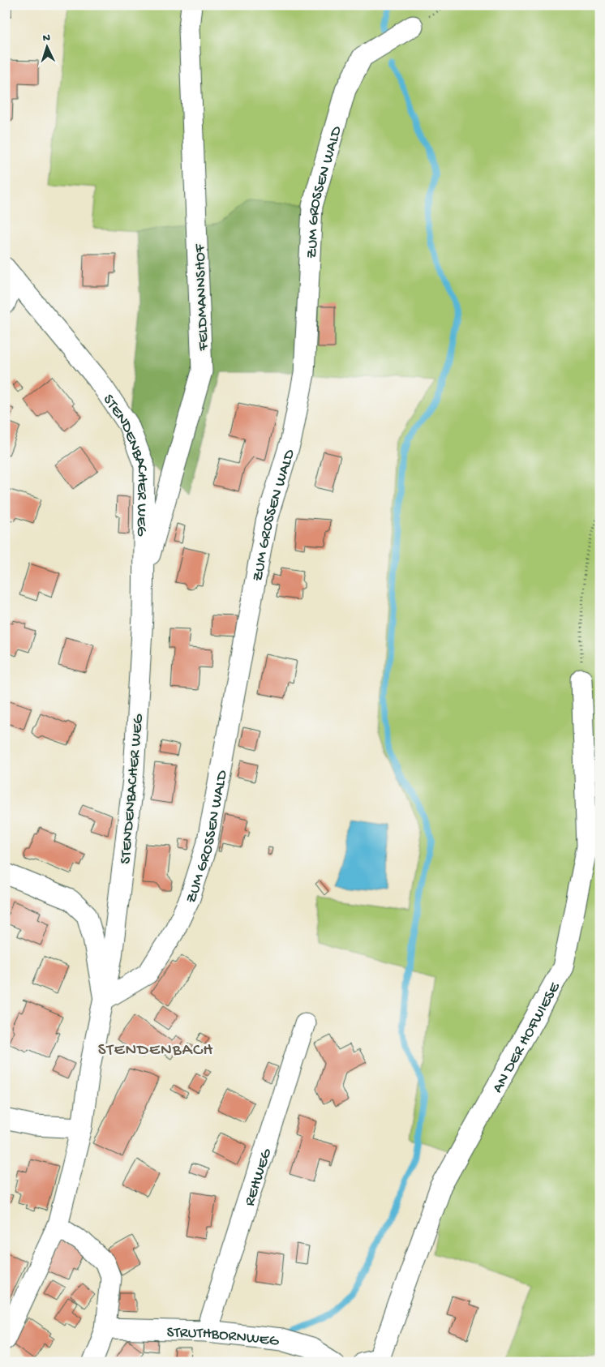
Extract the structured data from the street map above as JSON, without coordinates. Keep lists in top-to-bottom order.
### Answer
{
  "streets": {
    "street": [
      "ZUM GROSSEN WALD",
      "FELDMANNSHOF",
      "STENDENBACHER WEG",
      "AN DER HOFWIESE",
      "REHWEG",
      "STRUTHBORNWEG"
    ]
  },
  "crossings": [
    ["ZUM GROSSEN WALD", "STENDENBACHER WEG"],
    ["FELDMANNSHOF", "STENDENBACHER WEG"],
    ["REHWEG", "STRUTHBORNWEG"]
  ],
  "districts": ["STENDENBACH"],
  "north": "top"
}
